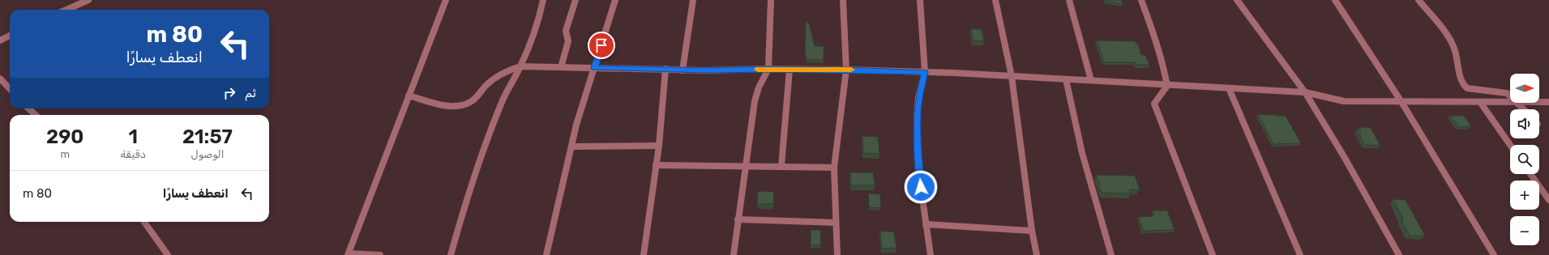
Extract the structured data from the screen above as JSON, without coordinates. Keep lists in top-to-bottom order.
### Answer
{
  "north": "right",
  "page": {
    "turn": ["80 m", "انعطف يسارًا"],
    "map_buttons": ["+", "−"],
    "then": "ثم",
    "eta": [
      "21:57",
      "الوصول",
      "1",
      "دقيقة",
      "290",
      "m"
    ],
    "list": [
      {
        "name": "انعطف يسارًا",
        "value": "80 m"
      }
    ]
  }
}
